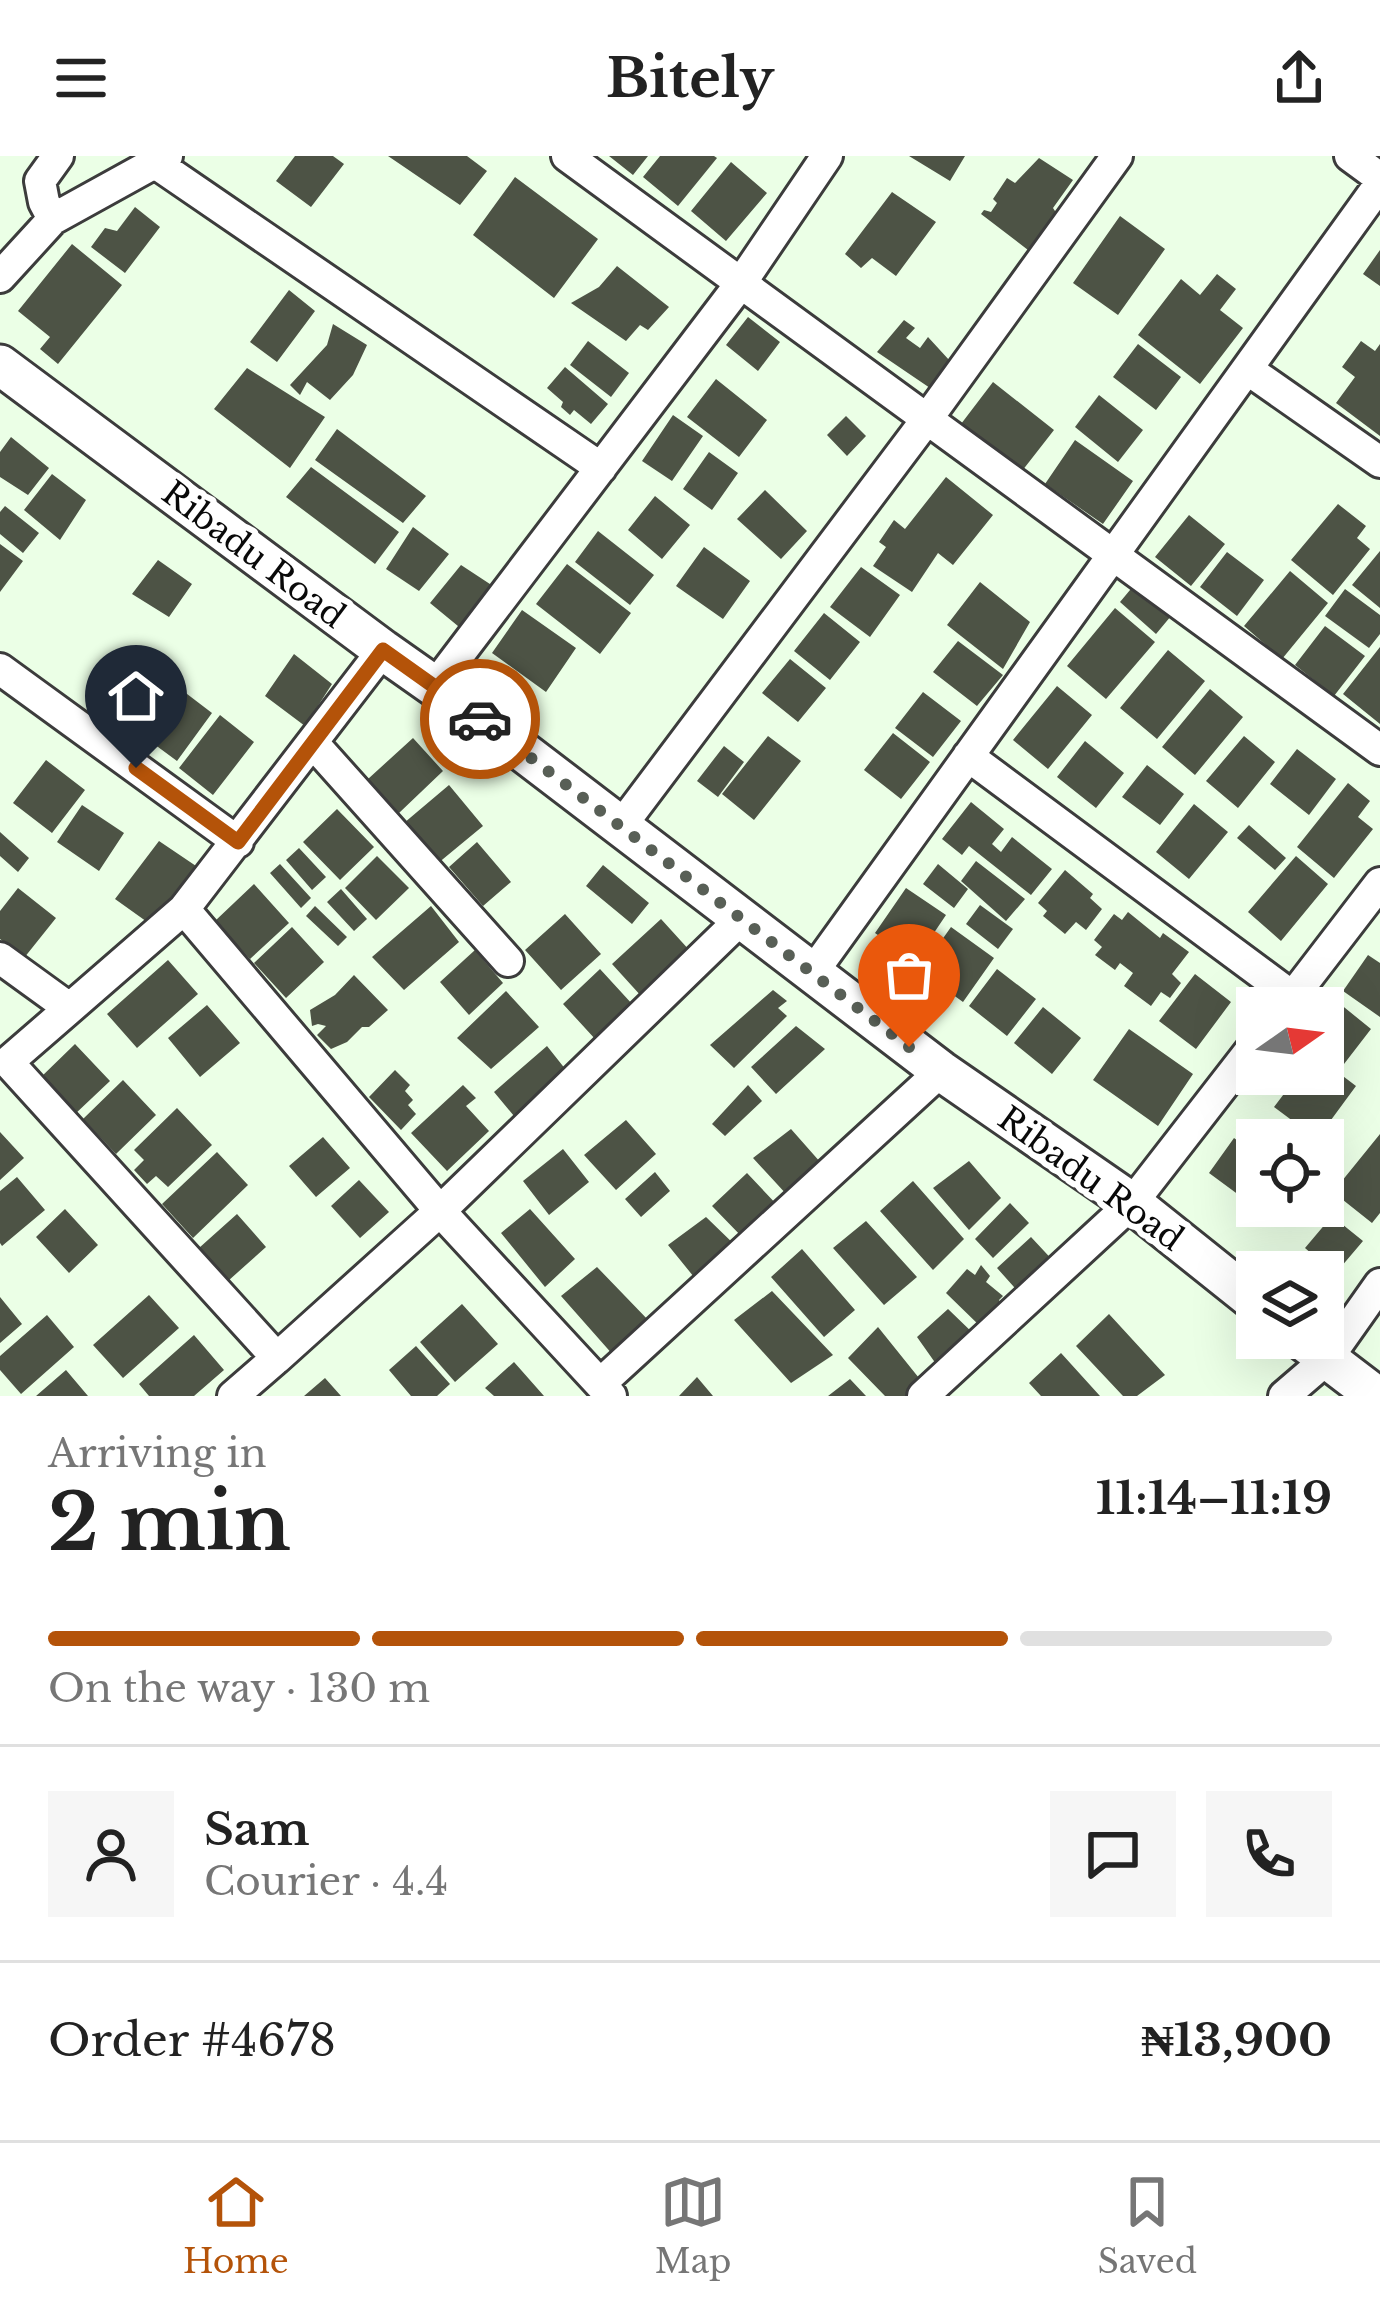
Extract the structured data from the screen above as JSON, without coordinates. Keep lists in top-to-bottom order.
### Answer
{
  "streets": {
    "street": ["Ribadu Road"]
  },
  "north": "right",
  "page": {
    "header": "Bitely",
    "heading": ["2 min", "Arriving in", "11:14–11:19"],
    "panel": [
      "Sam",
      "Courier · 4.4",
      "Order #4678",
      "₦13,900"
    ],
    "bar": "On the way · 130 m",
    "tabs": ["Home", "Map", "Saved"]
  }
}
